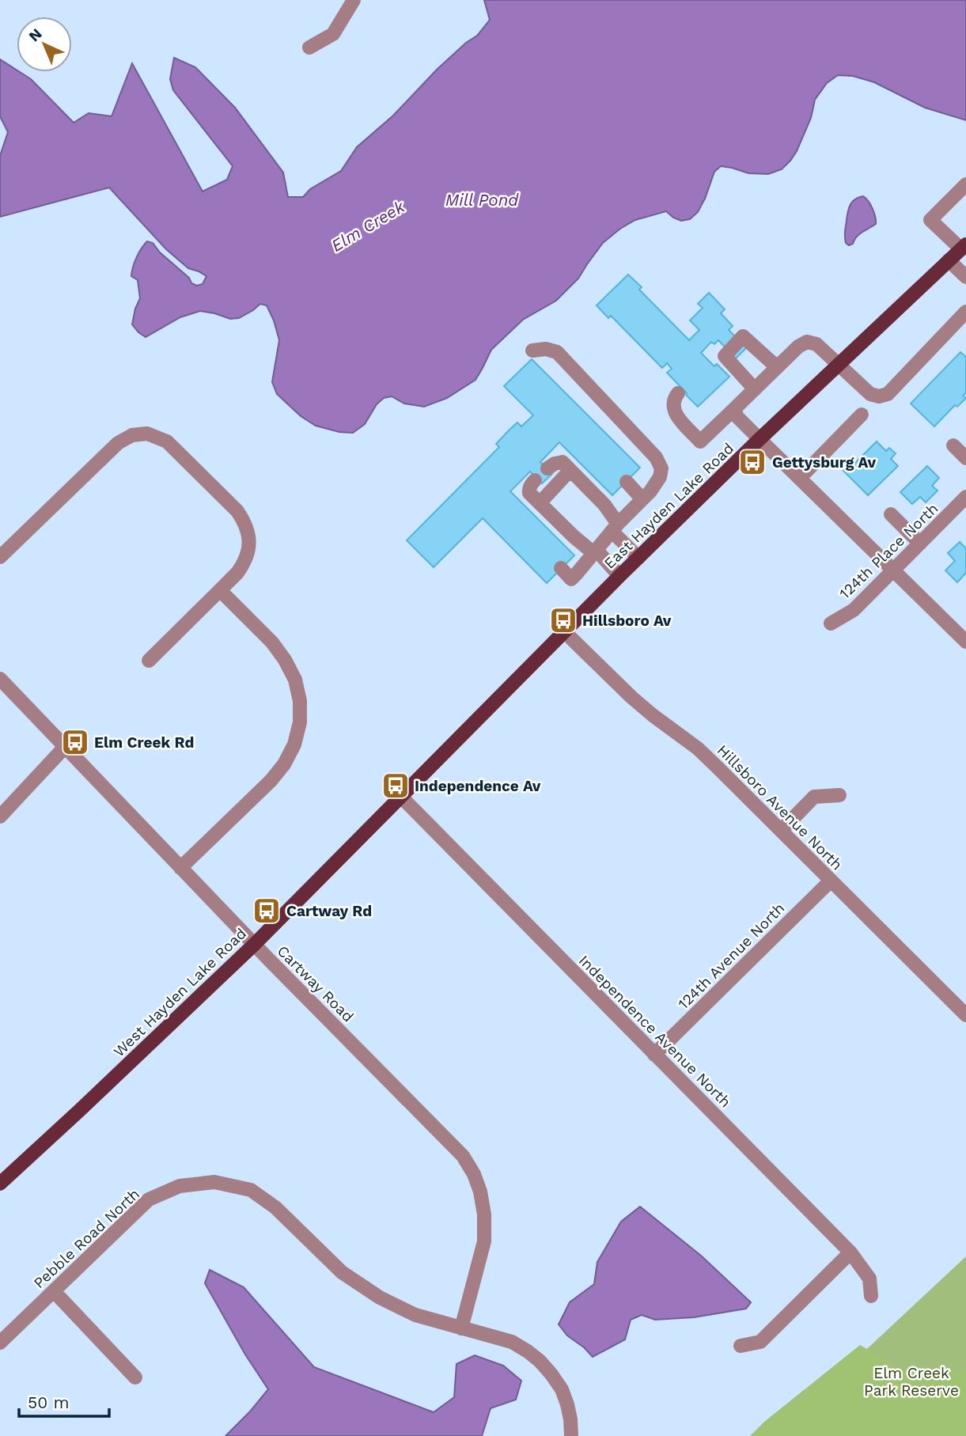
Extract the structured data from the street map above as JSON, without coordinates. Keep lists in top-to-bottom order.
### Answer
{
  "streets": {
    "main road": ["East Hayden Lake Road", "West Hayden Lake Road"],
    "street": [
      "124th Place North",
      "Hillsboro Avenue North",
      "124th Avenue North",
      "Cartway Road",
      "Independence Avenue North",
      "Pebble Road North"
    ]
  },
  "crossings": [
    ["East Hayden Lake Road", "Hillsboro Avenue North"],
    ["East Hayden Lake Road", "West Hayden Lake Road"],
    ["East Hayden Lake Road", "Independence Avenue North"],
    ["Hillsboro Avenue North", "124th Avenue North"],
    ["124th Avenue North", "Independence Avenue North"],
    ["Cartway Road", "West Hayden Lake Road"],
    ["Cartway Road", "Pebble Road North"],
    ["West Hayden Lake Road", "Independence Avenue North"]
  ],
  "water": ["Mill Pond", "Elm Creek"],
  "parks": ["Elm Creek Park Reserve"],
  "places": {
    "bus stop": [
      "Gettysburg Av",
      "Hillsboro Av",
      "Elm Creek Rd",
      "Independence Av",
      "Cartway Rd"
    ]
  },
  "scale_bar": "50 m",
  "north": "top left"
}
